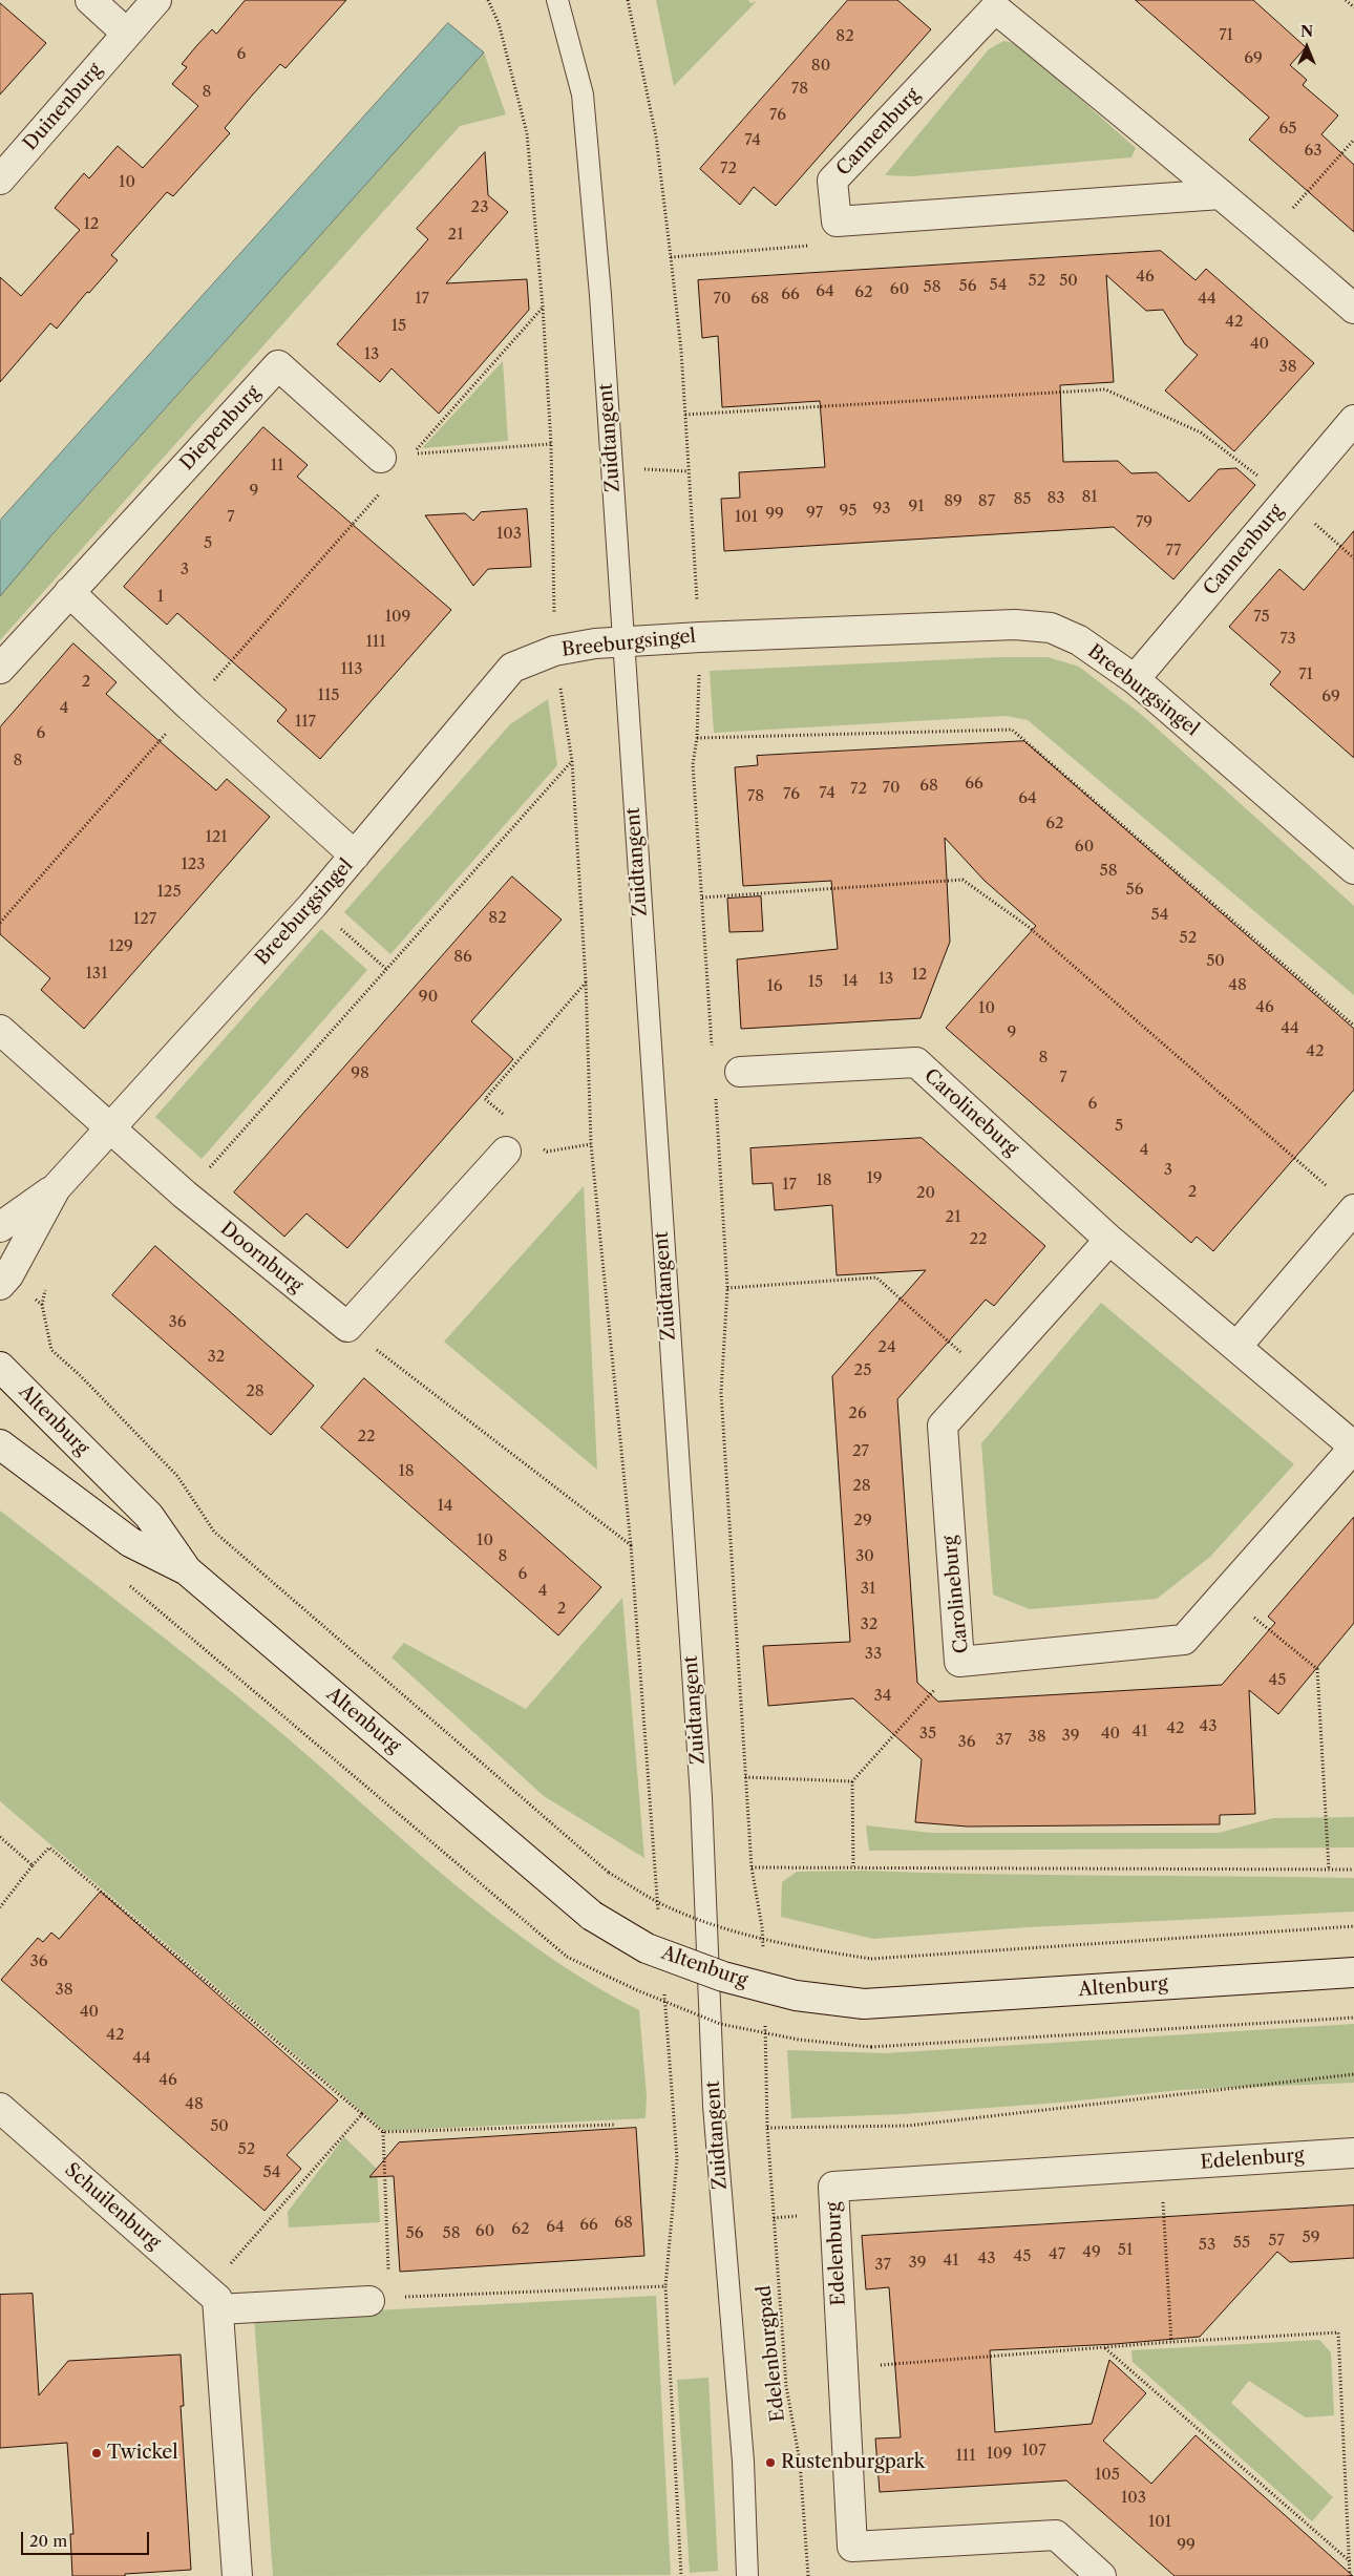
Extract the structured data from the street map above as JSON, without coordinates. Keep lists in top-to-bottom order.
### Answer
{
  "streets": {
    "street": [
      "Duinenburg",
      "Cannenburg",
      "Diepenburg",
      "Breeburgsingel",
      "Carolineburg",
      "Doornburg",
      "Altenburg",
      "Edelenburg",
      "Schuilenburg"
    ],
    "lane": ["Zuidtangent"],
    "path": ["Edelenburgpad"]
  },
  "crossings": [
    ["Cannenburg", "Breeburgsingel"],
    ["Zuidtangent", "Breeburgsingel"],
    ["Breeburgsingel", "Doornburg"]
  ],
  "places": ["Twickel", "Rustenburgpark"],
  "house_numbers": [
    "71",
    "82",
    "6",
    "69",
    "80",
    "78",
    "8",
    "76",
    "65",
    "74",
    "63",
    "72",
    "10",
    "23",
    "12",
    "21",
    "46",
    "52",
    "50",
    "54",
    "56",
    "58",
    "60",
    "64",
    "62",
    "66",
    "17",
    "70",
    "68",
    "44",
    "42",
    "15",
    "40",
    "13",
    "38",
    "11",
    "9",
    "81",
    "83",
    "85",
    "89",
    "87",
    "91",
    "93",
    "95",
    "97",
    "99",
    "7",
    "101",
    "79",
    "103",
    "5",
    "77",
    "3",
    "1",
    "109",
    "75",
    "73",
    "111",
    "113",
    "71",
    "2",
    "115",
    "69",
    "4",
    "117",
    "6",
    "8",
    "66",
    "68",
    "70",
    "72",
    "74",
    "76",
    "78",
    "64",
    "62",
    "121",
    "60",
    "123",
    "58",
    "56",
    "125",
    "54",
    "82",
    "127",
    "52",
    "129",
    "86",
    "50",
    "131",
    "12",
    "13",
    "14",
    "15",
    "48",
    "16",
    "90",
    "46",
    "10",
    "44",
    "9",
    "42",
    "8",
    "98",
    "7",
    "6",
    "5",
    "4",
    "3",
    "19",
    "18",
    "17",
    "2",
    "20",
    "21",
    "22",
    "36",
    "24",
    "32",
    "25",
    "28",
    "26",
    "22",
    "27",
    "18",
    "28",
    "14",
    "29",
    "10",
    "8",
    "30",
    "6",
    "31",
    "4",
    "2",
    "32",
    "33",
    "45",
    "34",
    "43",
    "42",
    "41",
    "35",
    "40",
    "39",
    "38",
    "37",
    "36",
    "36",
    "38",
    "40",
    "42",
    "44",
    "46",
    "48",
    "50",
    "52",
    "54",
    "68",
    "66",
    "64",
    "62",
    "60",
    "56",
    "58",
    "59",
    "57",
    "55",
    "53",
    "51",
    "49",
    "47",
    "45",
    "43",
    "41",
    "39",
    "37",
    "107",
    "109",
    "111",
    "105",
    "103",
    "101",
    "99"
  ],
  "scale_bar": "20 m",
  "north": "top"
}
